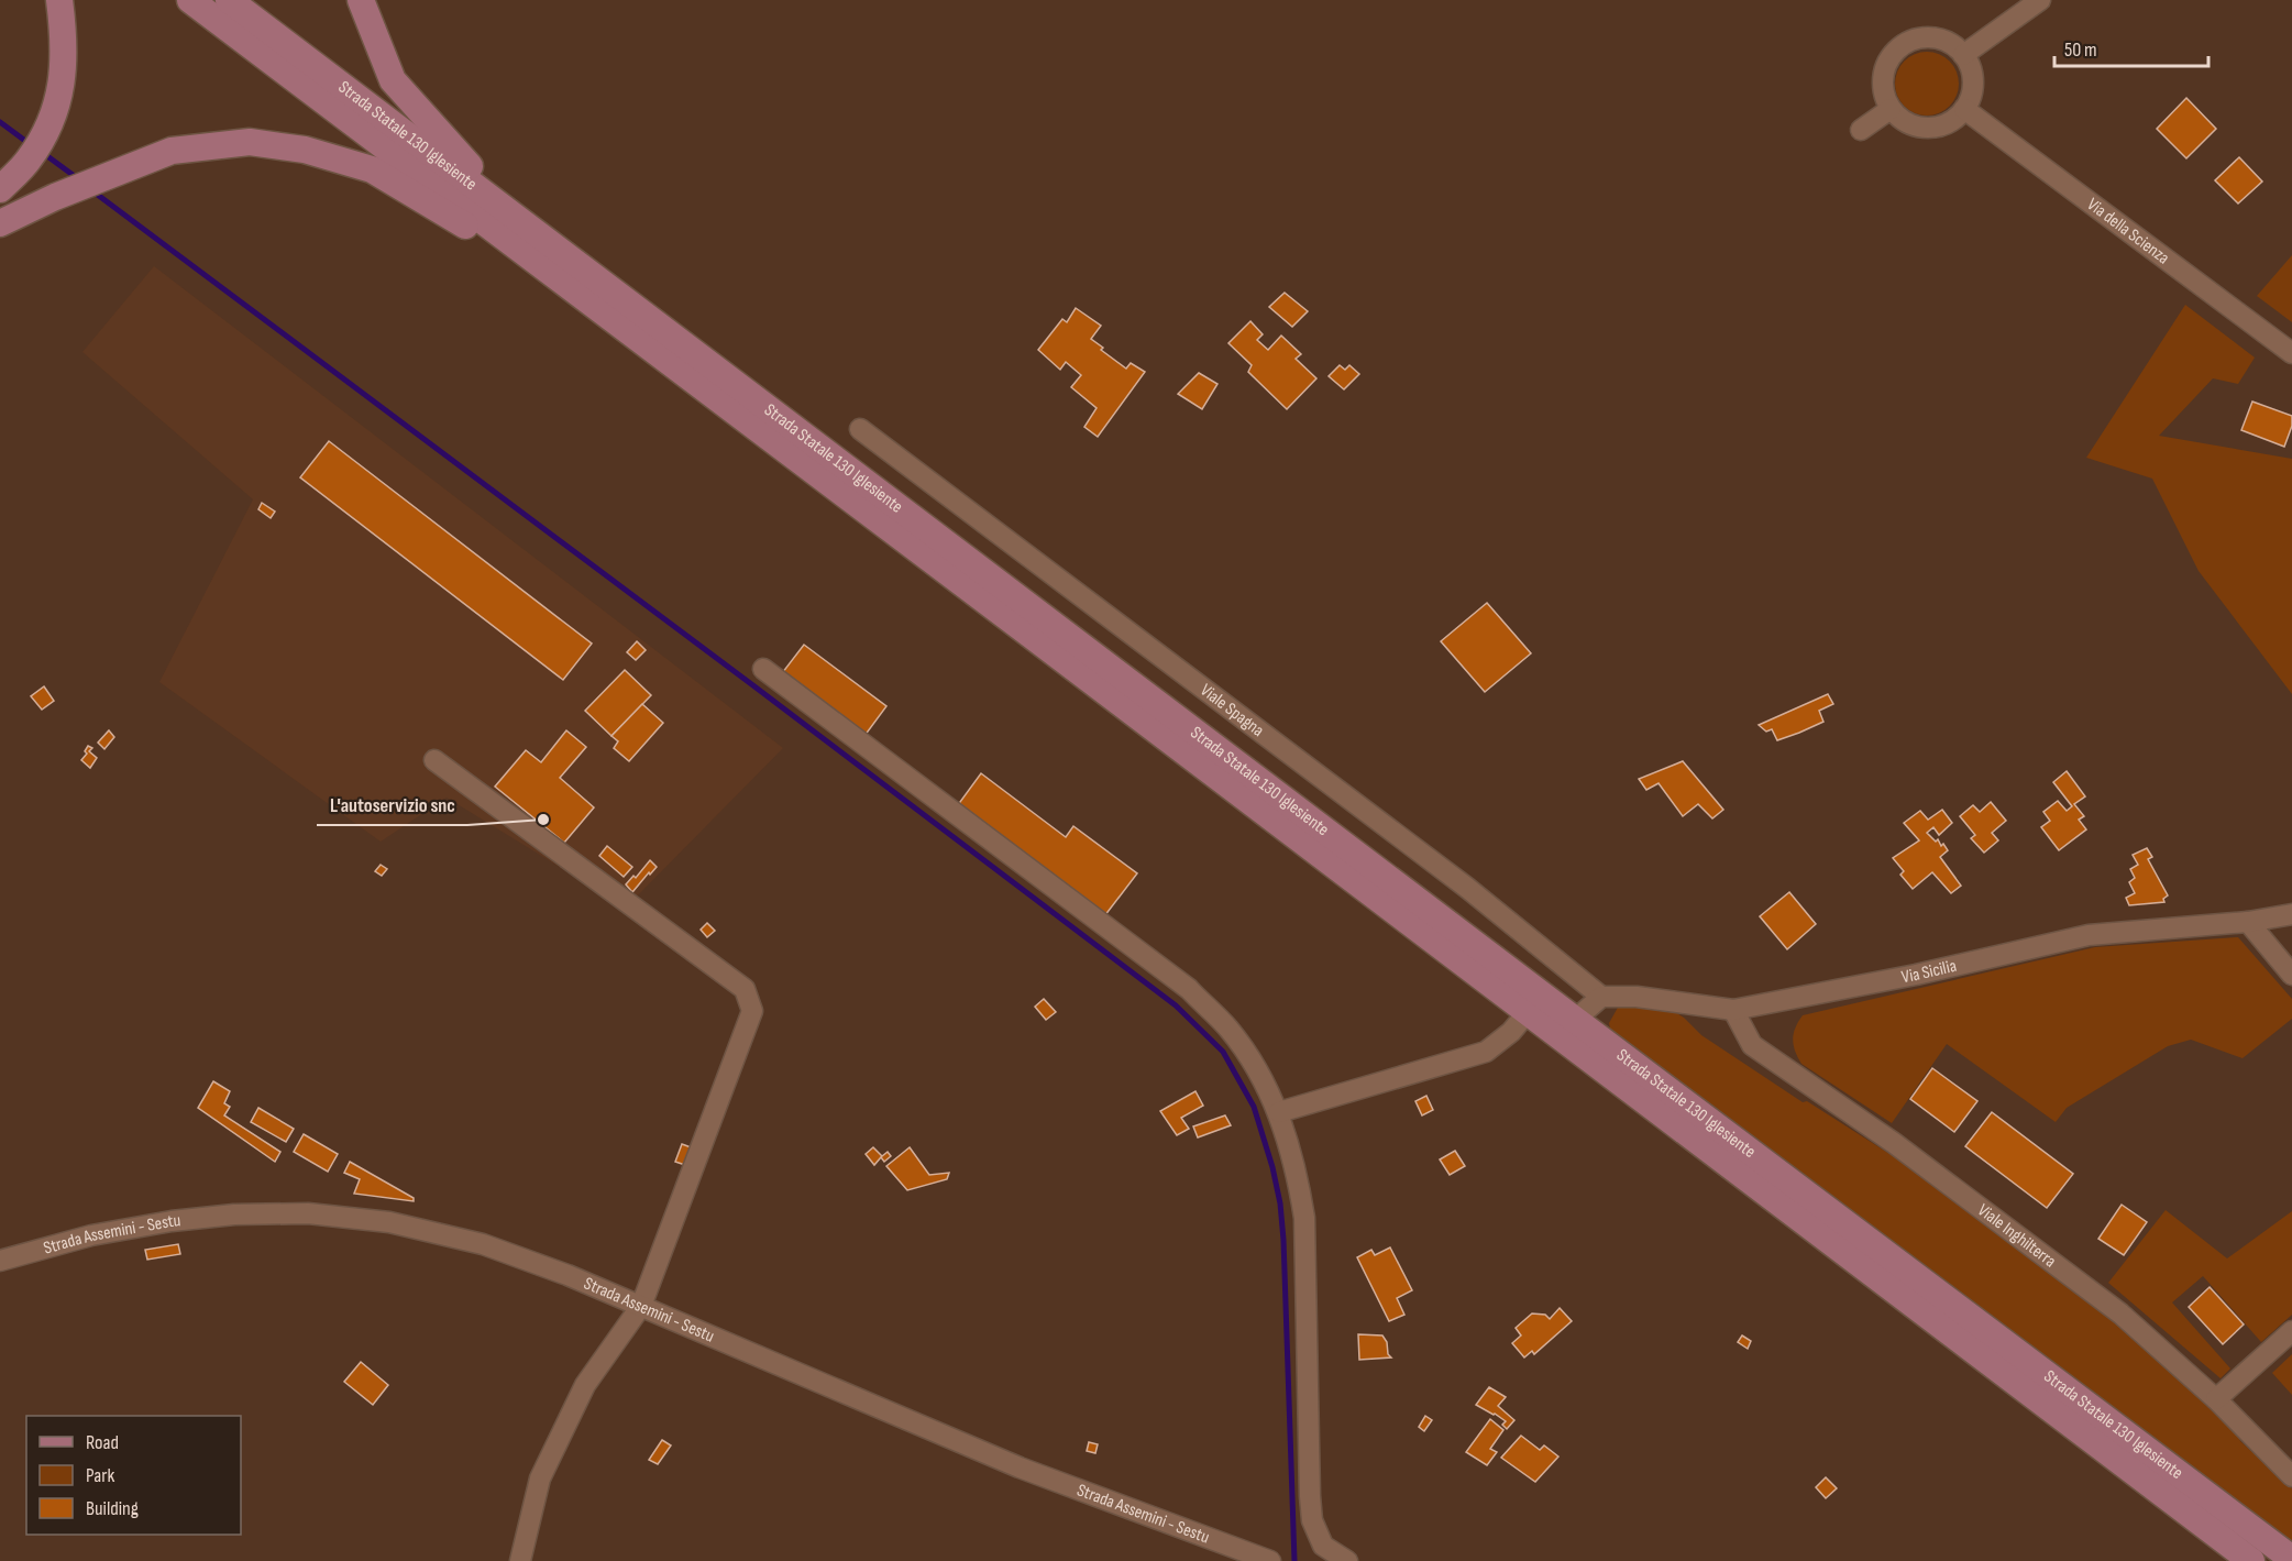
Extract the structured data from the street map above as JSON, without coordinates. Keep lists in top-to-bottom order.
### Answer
{
  "streets": {
    "main road": ["Strada Statale 130 Iglesiente"],
    "street": [
      "Via della Scienza",
      "Viale Spagna",
      "Via Sicilia",
      "Strada Assemini - Sestu",
      "Viale Inghilterra"
    ]
  },
  "crossings": [
    ["Viale Spagna", "Via Sicilia"],
    ["Via Sicilia", "Viale Inghilterra"]
  ],
  "places": ["L'autoservizio snc"],
  "legend": ["Road", "Park", "Building"],
  "scale_bar": "50 m"
}
